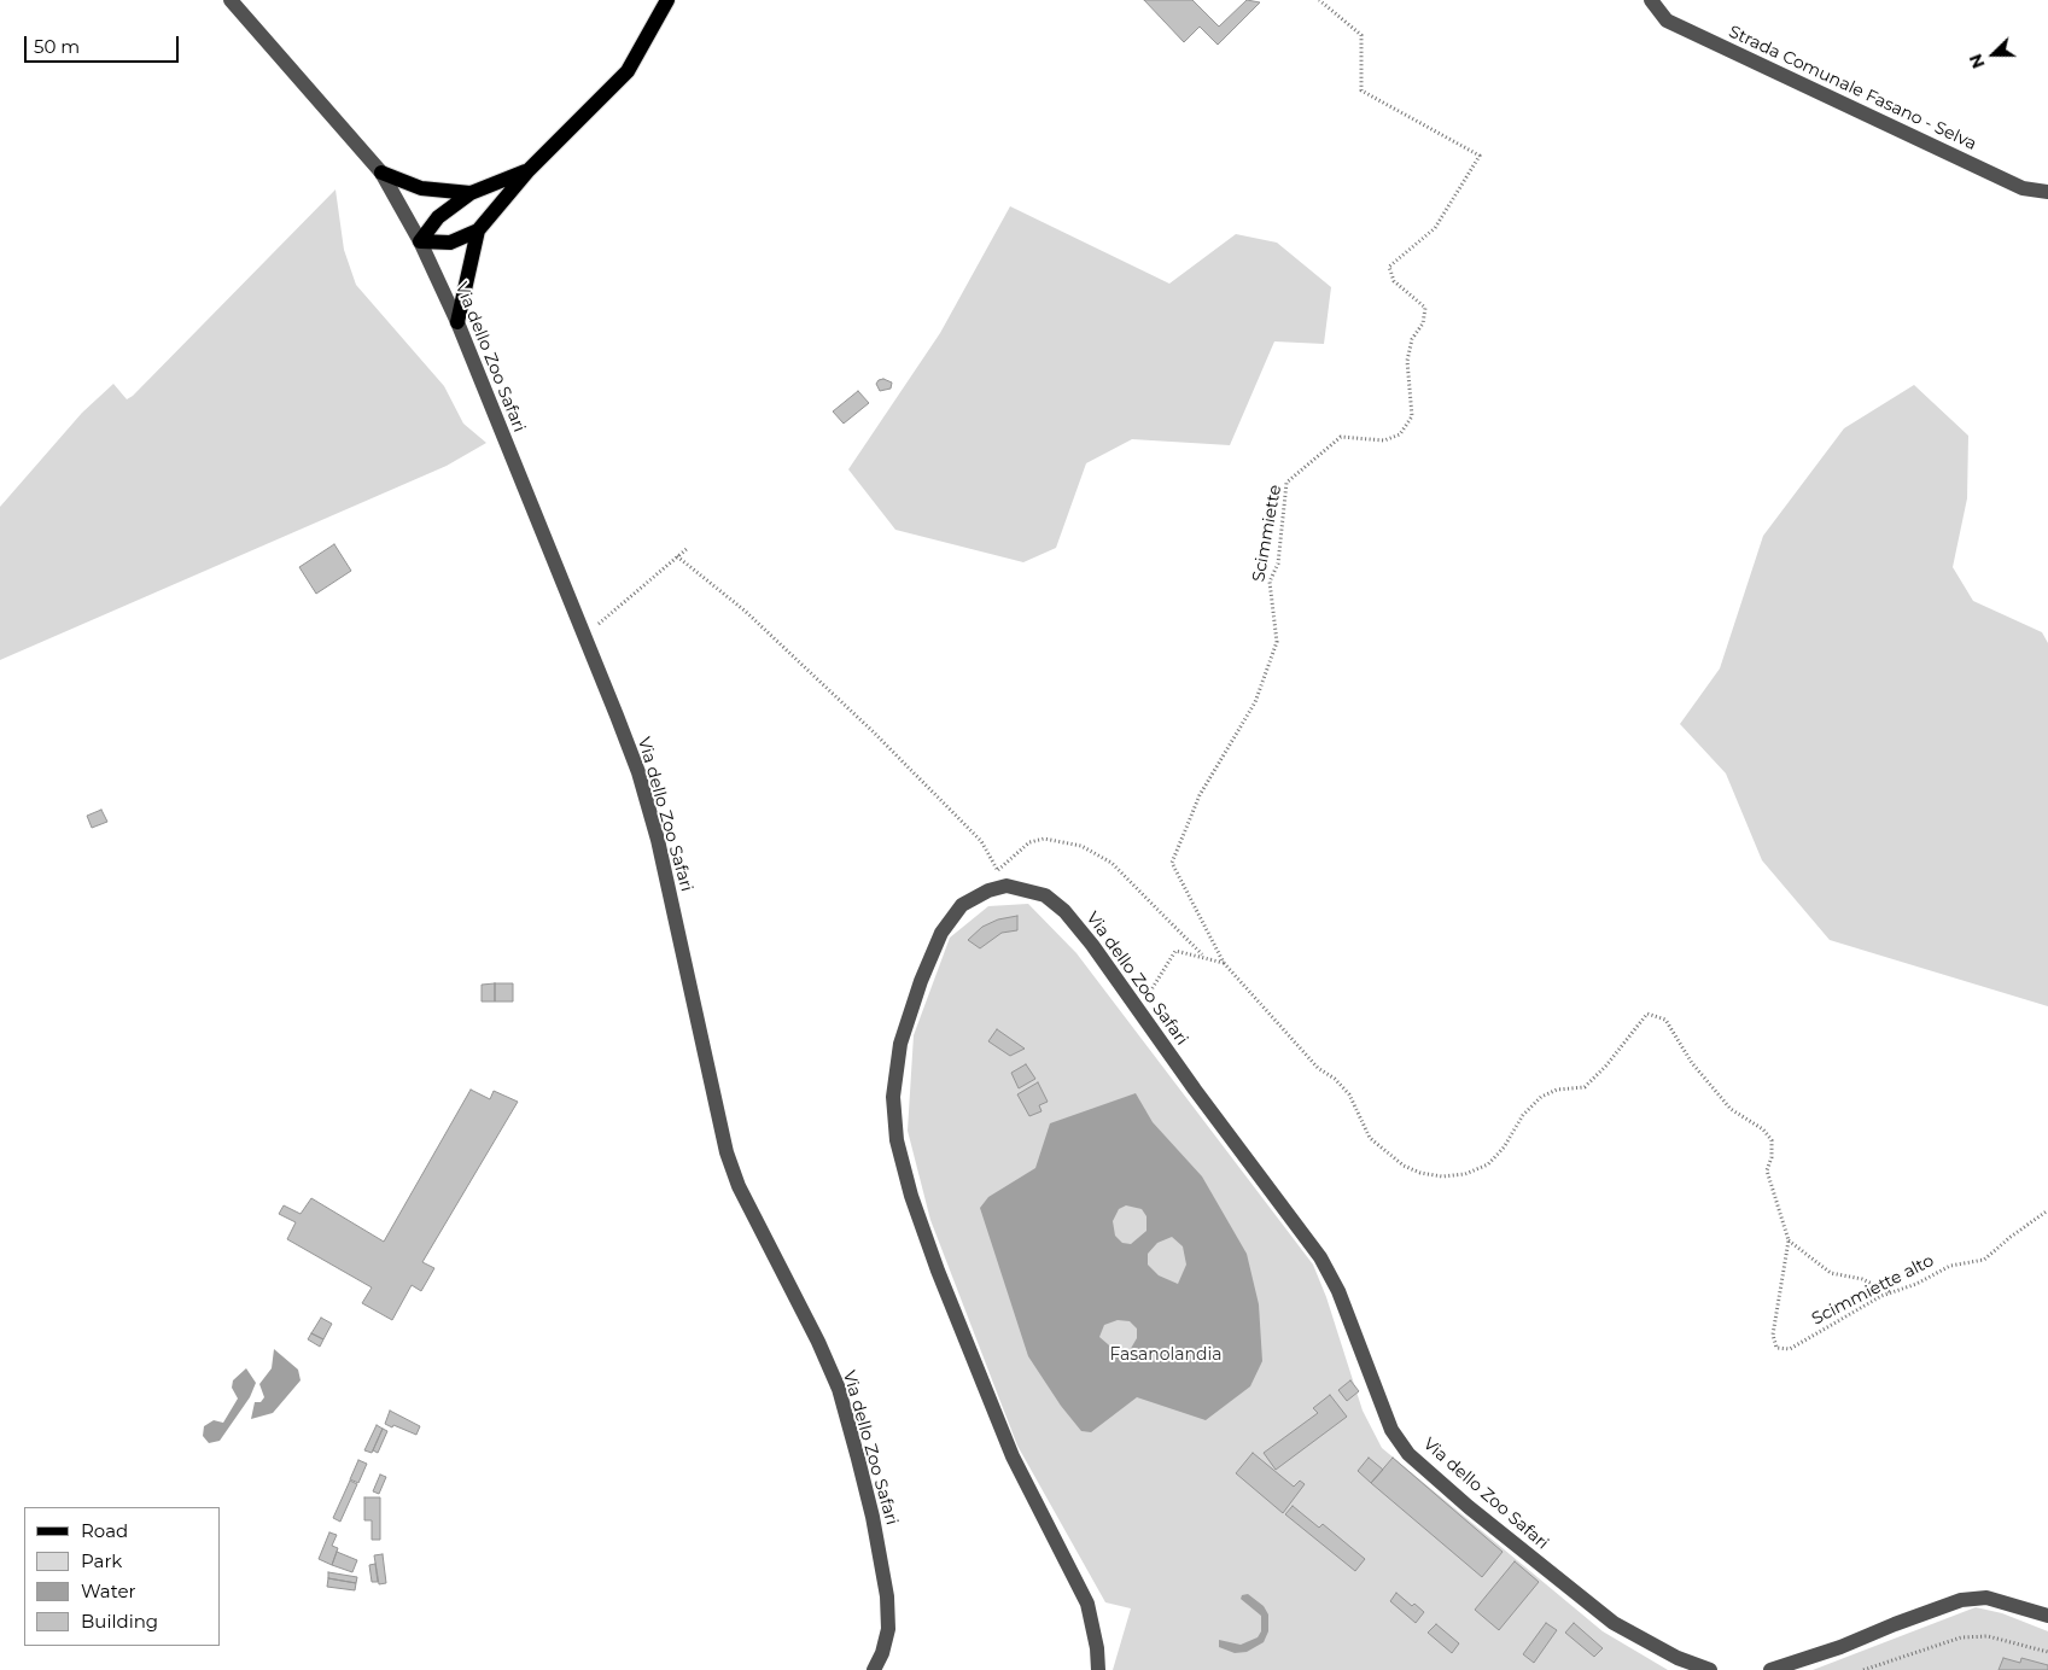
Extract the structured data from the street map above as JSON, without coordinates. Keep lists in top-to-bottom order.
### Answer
{
  "streets": {
    "street": ["Strada Comunale Fasano - Selva", "Via dello Zoo Safari"],
    "path": ["Scimmiette", "Scimmiette alto"]
  },
  "crossings": [
    ["Scimmiette", "Scimmiette alto"]
  ],
  "parks": ["Fasanolandia"],
  "legend": [
    "Road",
    "Park",
    "Water",
    "Building"
  ],
  "scale_bar": "50 m",
  "north": "left"
}
